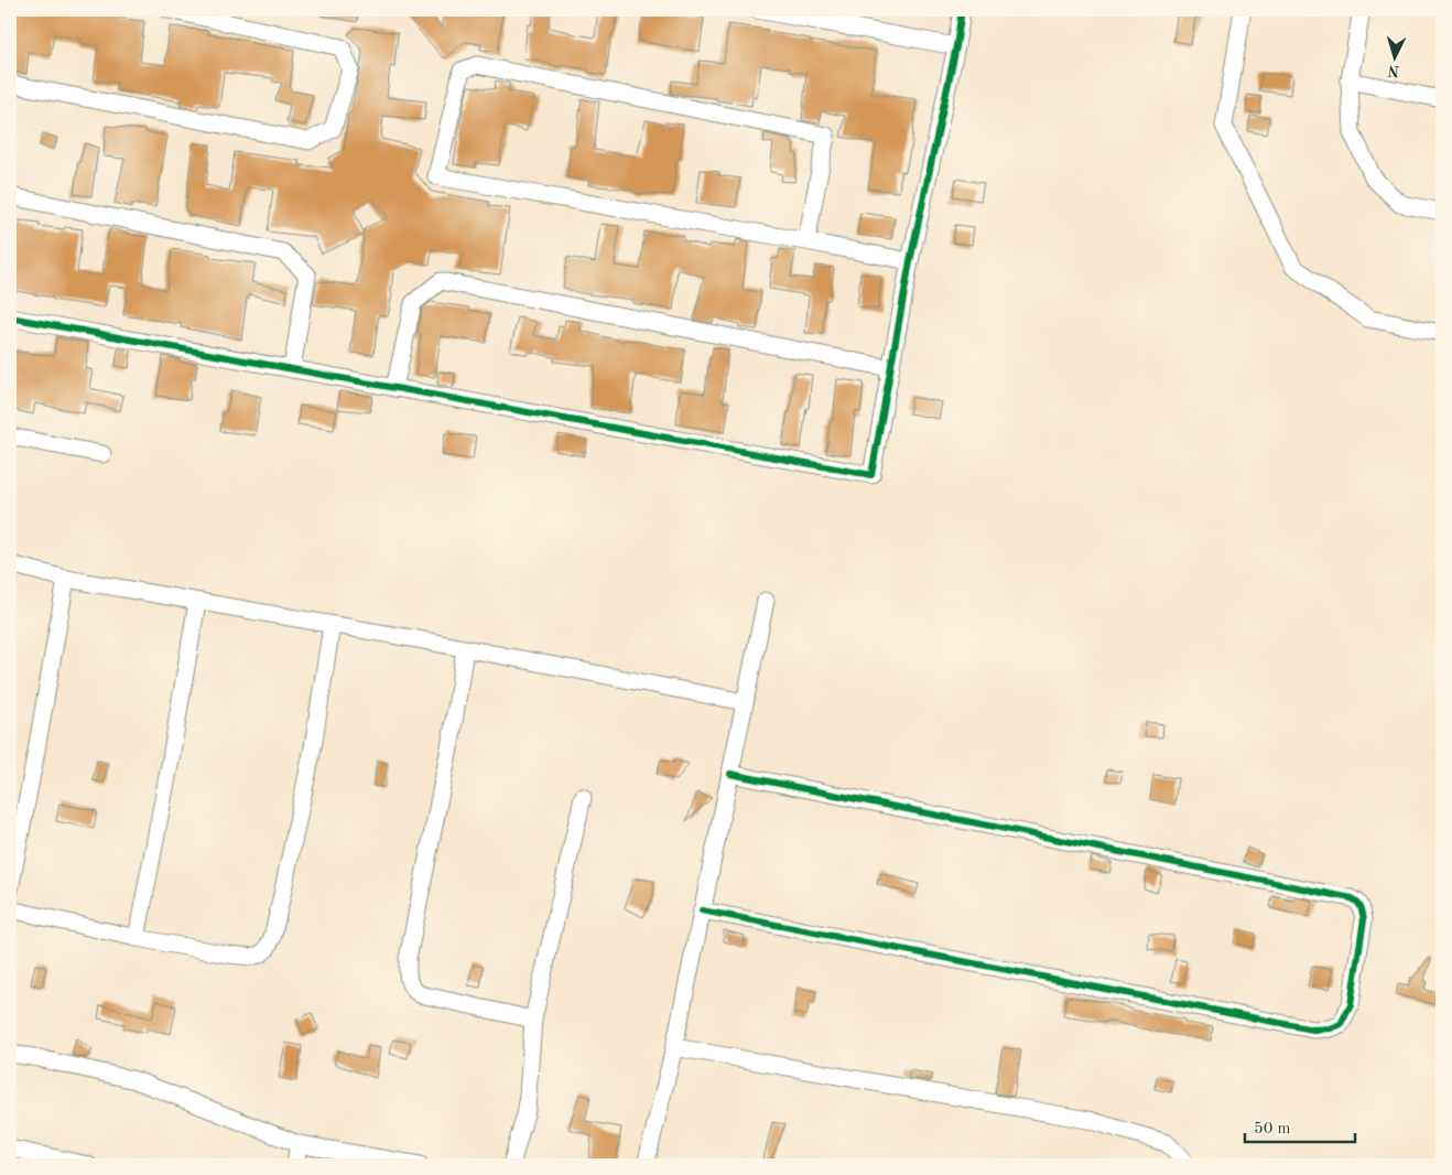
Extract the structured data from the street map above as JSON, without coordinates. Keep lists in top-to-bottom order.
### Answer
{
  "scale_bar": "50 m",
  "north": "bottom"
}
